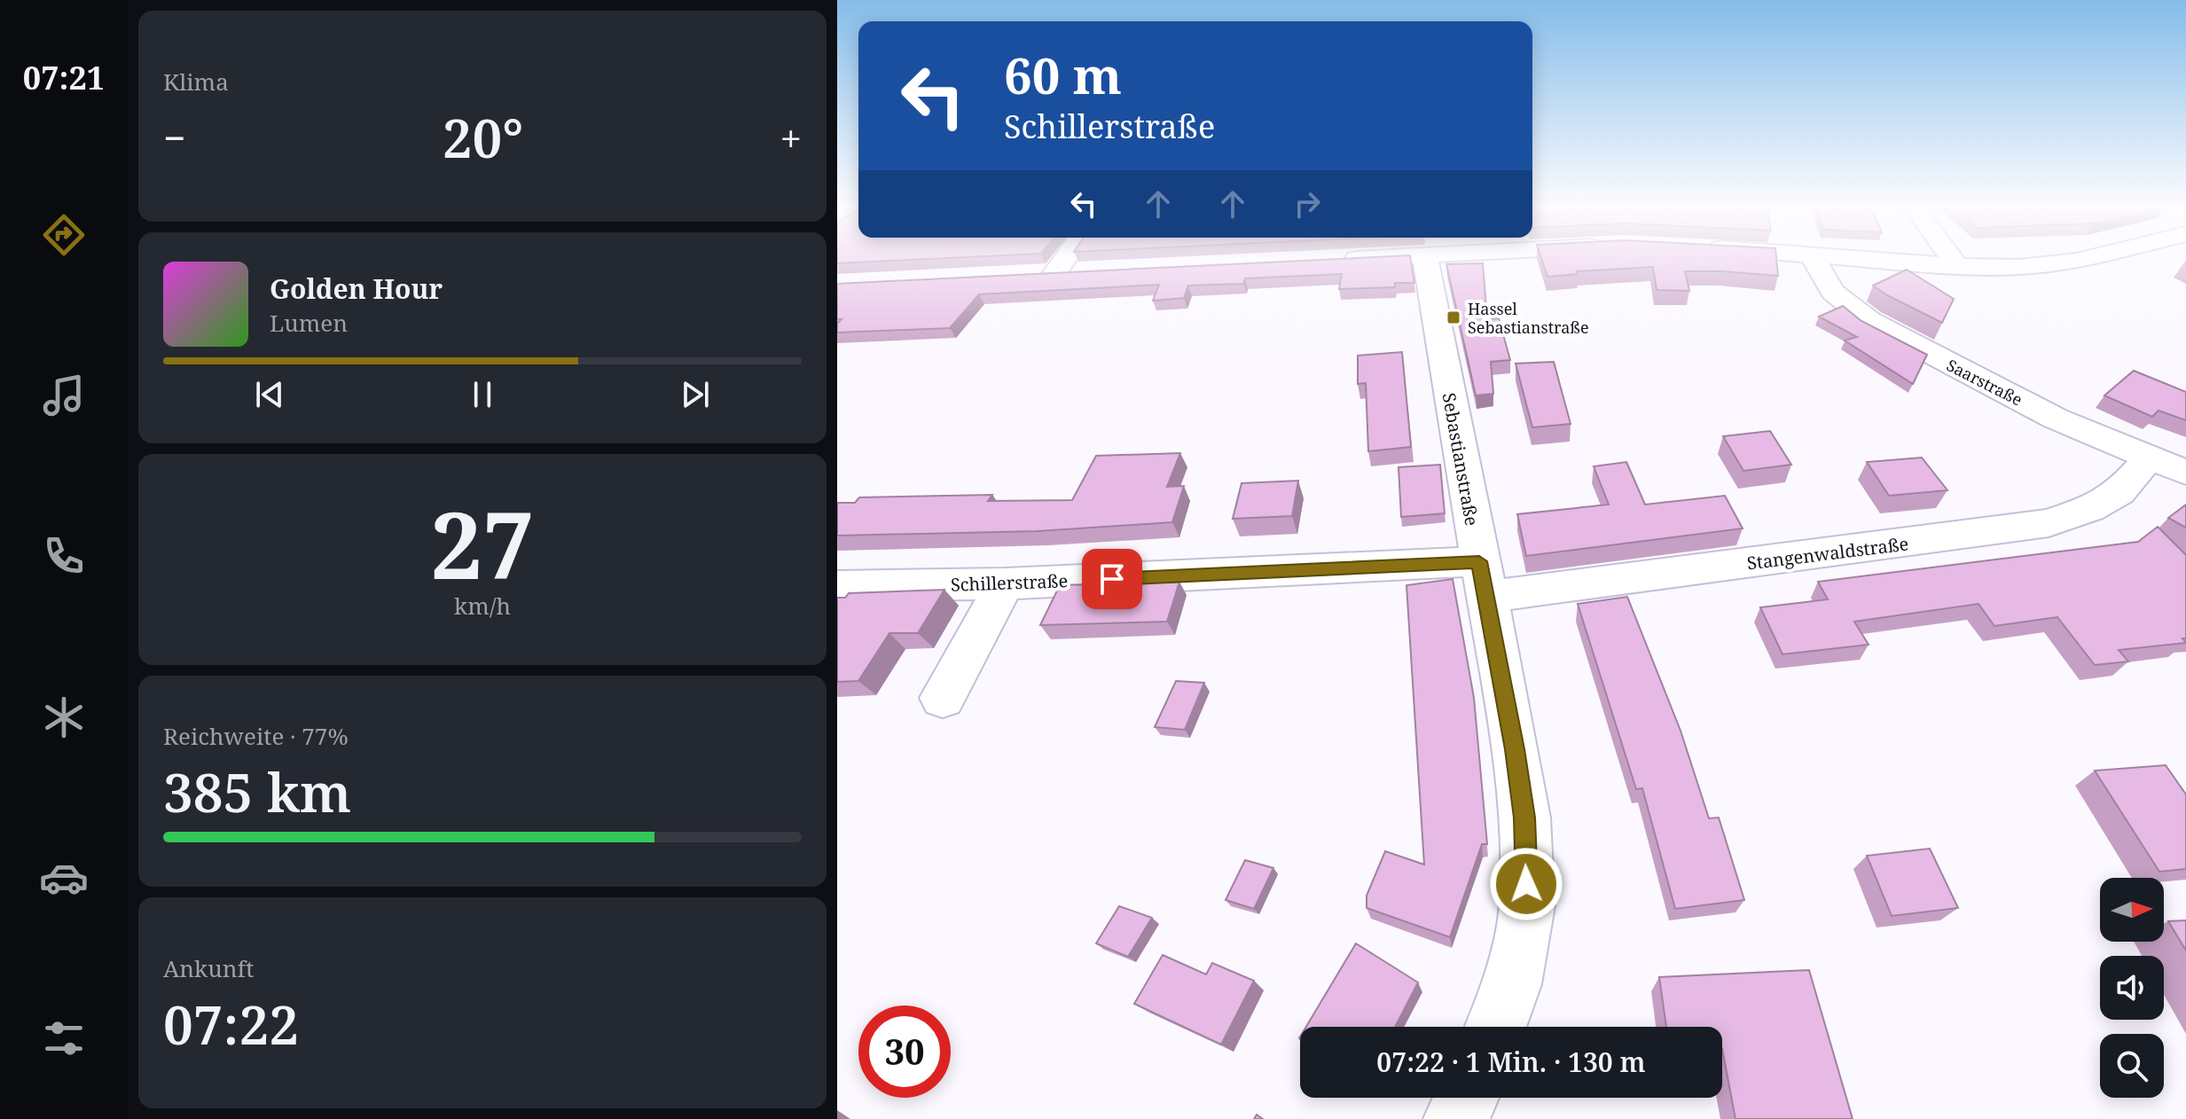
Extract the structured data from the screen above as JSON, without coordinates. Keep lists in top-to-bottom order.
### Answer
{
  "streets": {
    "street": [
      "Saarstraße",
      "Sebastianstraße",
      "Stangenwaldstraße",
      "Schillerstraße"
    ]
  },
  "crossings": [
    ["Saarstraße", "Stangenwaldstraße"],
    ["Sebastianstraße", "Stangenwaldstraße"],
    ["Sebastianstraße", "Schillerstraße"],
    ["Stangenwaldstraße", "Schillerstraße"]
  ],
  "places": {
    "transit": ["Hassel Sebastianstraße"]
  },
  "north": "right",
  "page": {
    "tabs": "07:21",
    "tile": [
      "Klima",
      ["27", "km/h"],
      ["Reichweite · 77%", "385 km"],
      ["Ankunft", "07:22"]
    ],
    "turn": ["60 m", "Schillerstraße"],
    "heat": ["−", "20°", "+"],
    "song": ["Golden Hour", "Lumen"],
    "limit": "30",
    "trip": "07:22 · 1 Min. · 130 m"
  }
}
